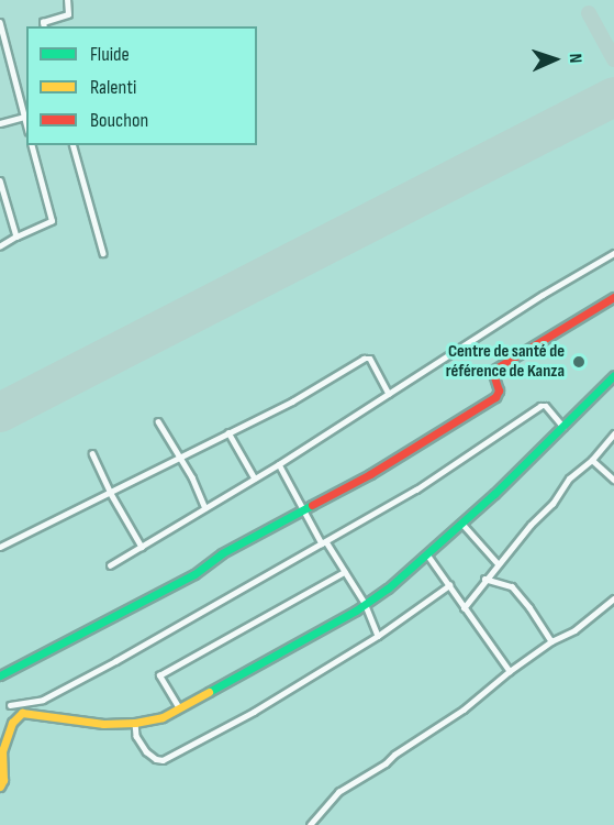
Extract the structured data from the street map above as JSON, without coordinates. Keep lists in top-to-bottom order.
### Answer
{
  "places": ["Centre de santé de référence de Kanza"],
  "legend": ["Fluide", "Ralenti", "Bouchon"],
  "north": "right"
}
